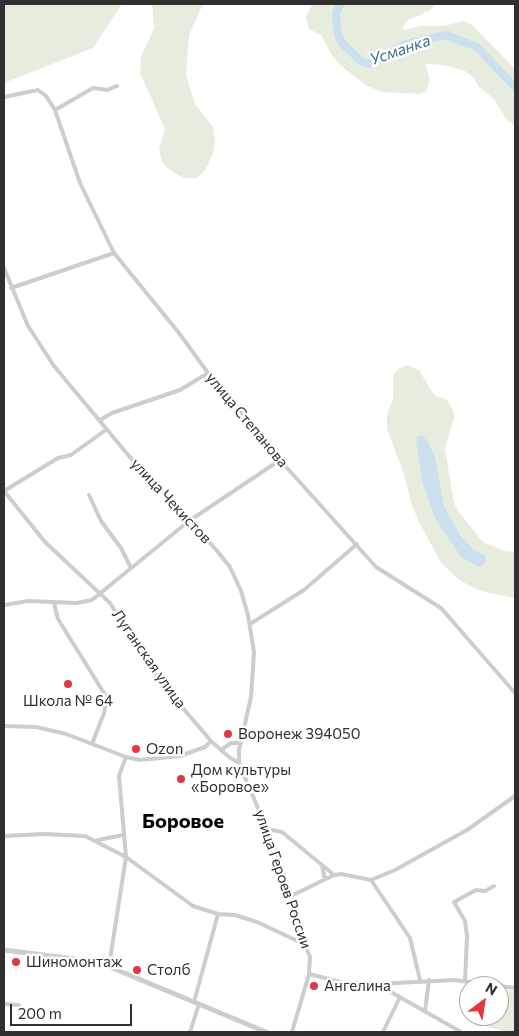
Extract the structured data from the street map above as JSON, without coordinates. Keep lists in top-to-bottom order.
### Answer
{
  "streets": {
    "street": [
      "улица Степанова",
      "улица Чекистов",
      "Луганская улица",
      "улица Героев России"
    ]
  },
  "crossings": [
    ["улица Чекистов", "улица Героев России"]
  ],
  "districts": ["Боровое"],
  "water": ["Усманка"],
  "places": [
    "Школа № 64",
    "Воронеж 394050",
    "Ozon",
    "Дом культуры «Боровое»",
    "Шиномонтаж",
    "Столб",
    "Ангелина"
  ],
  "scale_bar": "200 m",
  "north": "top right"
}
